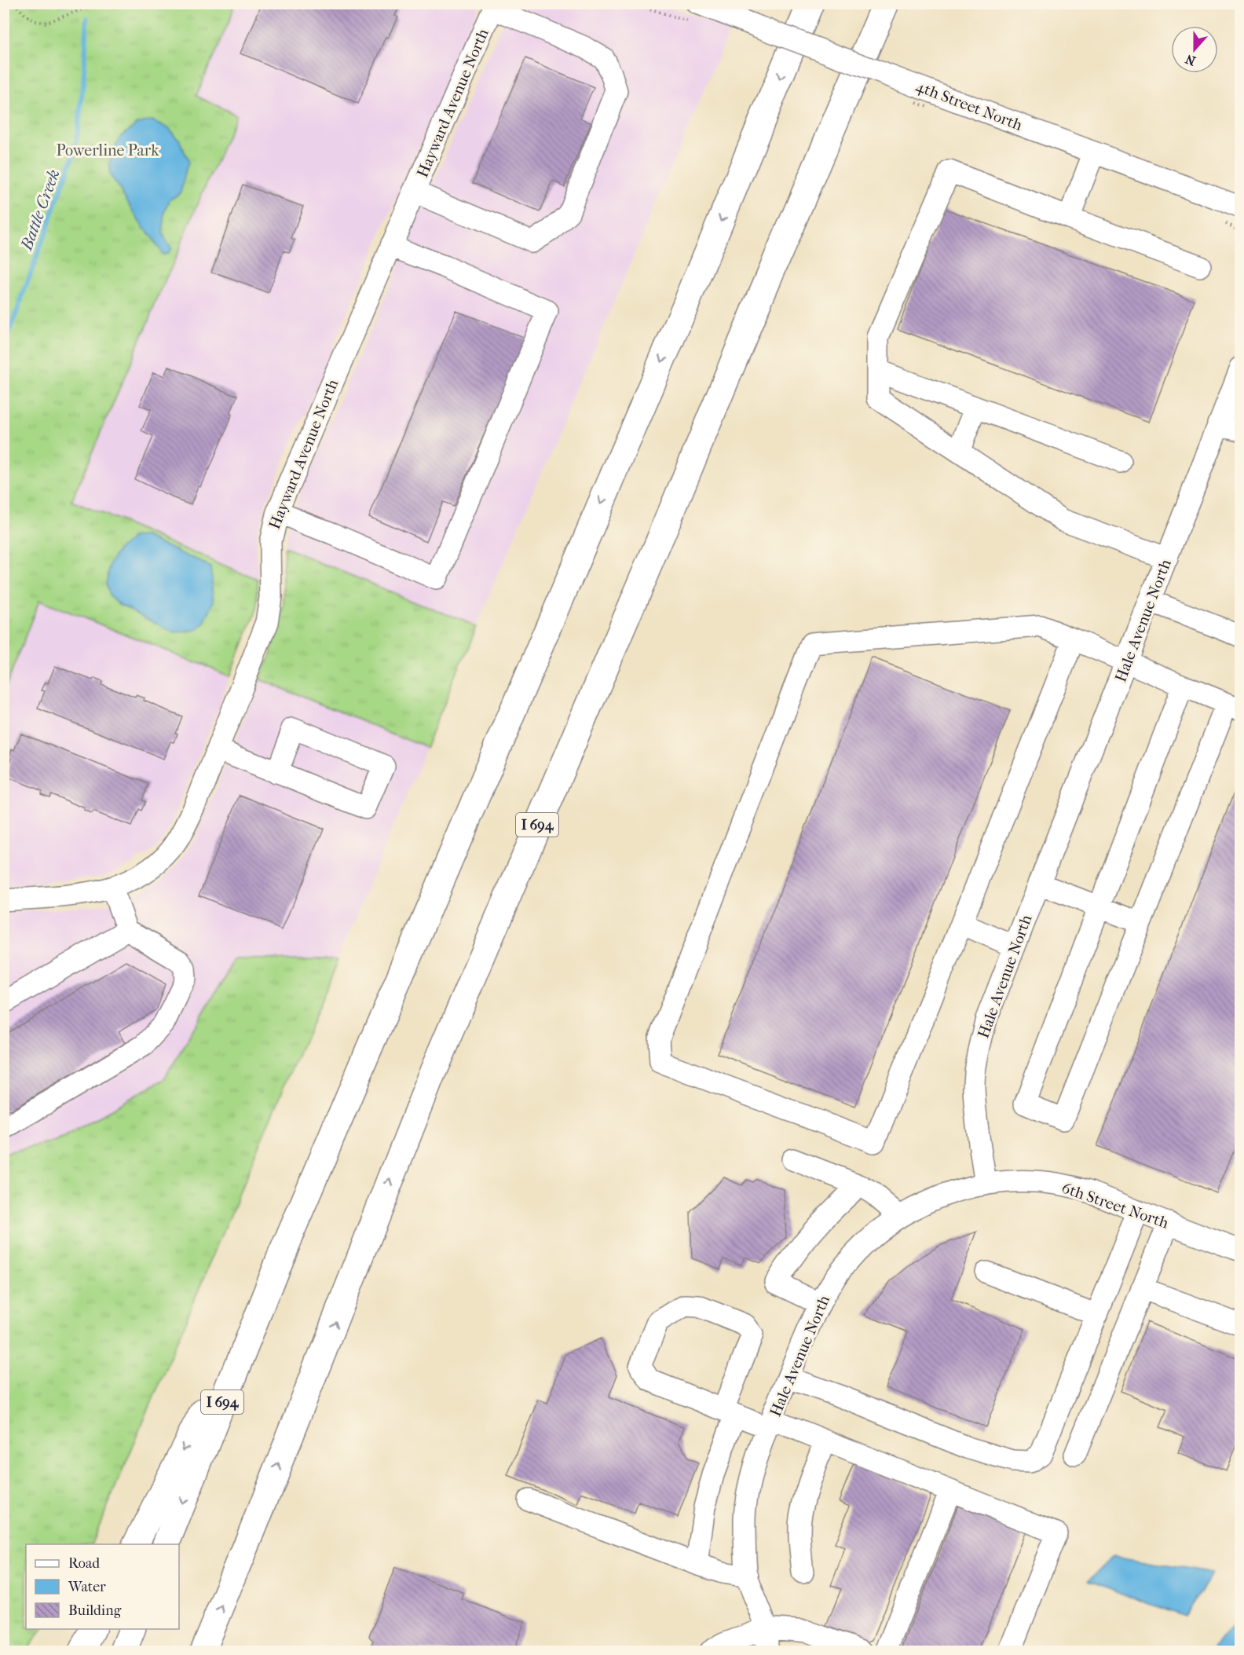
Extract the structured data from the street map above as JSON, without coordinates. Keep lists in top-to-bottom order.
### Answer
{
  "streets": {
    "highway": ["I 694"],
    "street": [
      "Hayward Avenue North",
      "4th Street North",
      "Hale Avenue North",
      "6th Street North"
    ]
  },
  "crossings": [
    ["Hale Avenue North", "6th Street North"]
  ],
  "water": ["Battle Creek"],
  "parks": ["Powerline Park"],
  "legend": ["Road", "Water", "Building"],
  "north": "bottom"
}
